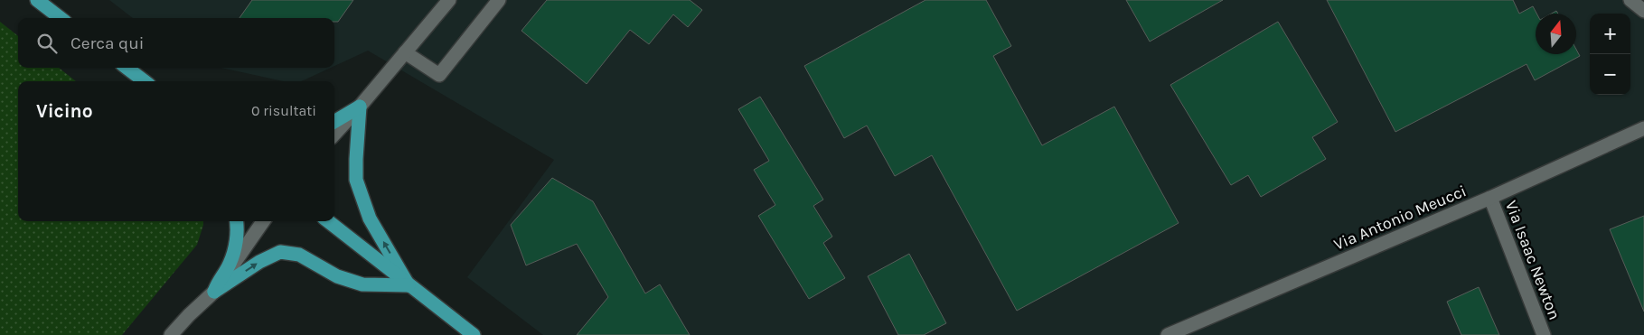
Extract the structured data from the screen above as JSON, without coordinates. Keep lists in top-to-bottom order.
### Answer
{
  "streets": {
    "street": ["Via Antonio Meucci", "Via Isaac Newton"]
  },
  "crossings": [
    ["Via Antonio Meucci", "Via Isaac Newton"]
  ],
  "north": "top",
  "page": {
    "map_buttons": ["+", "−"],
    "search": "Cerca qui",
    "heading": ["Vicino", "0 risultati"]
  }
}
